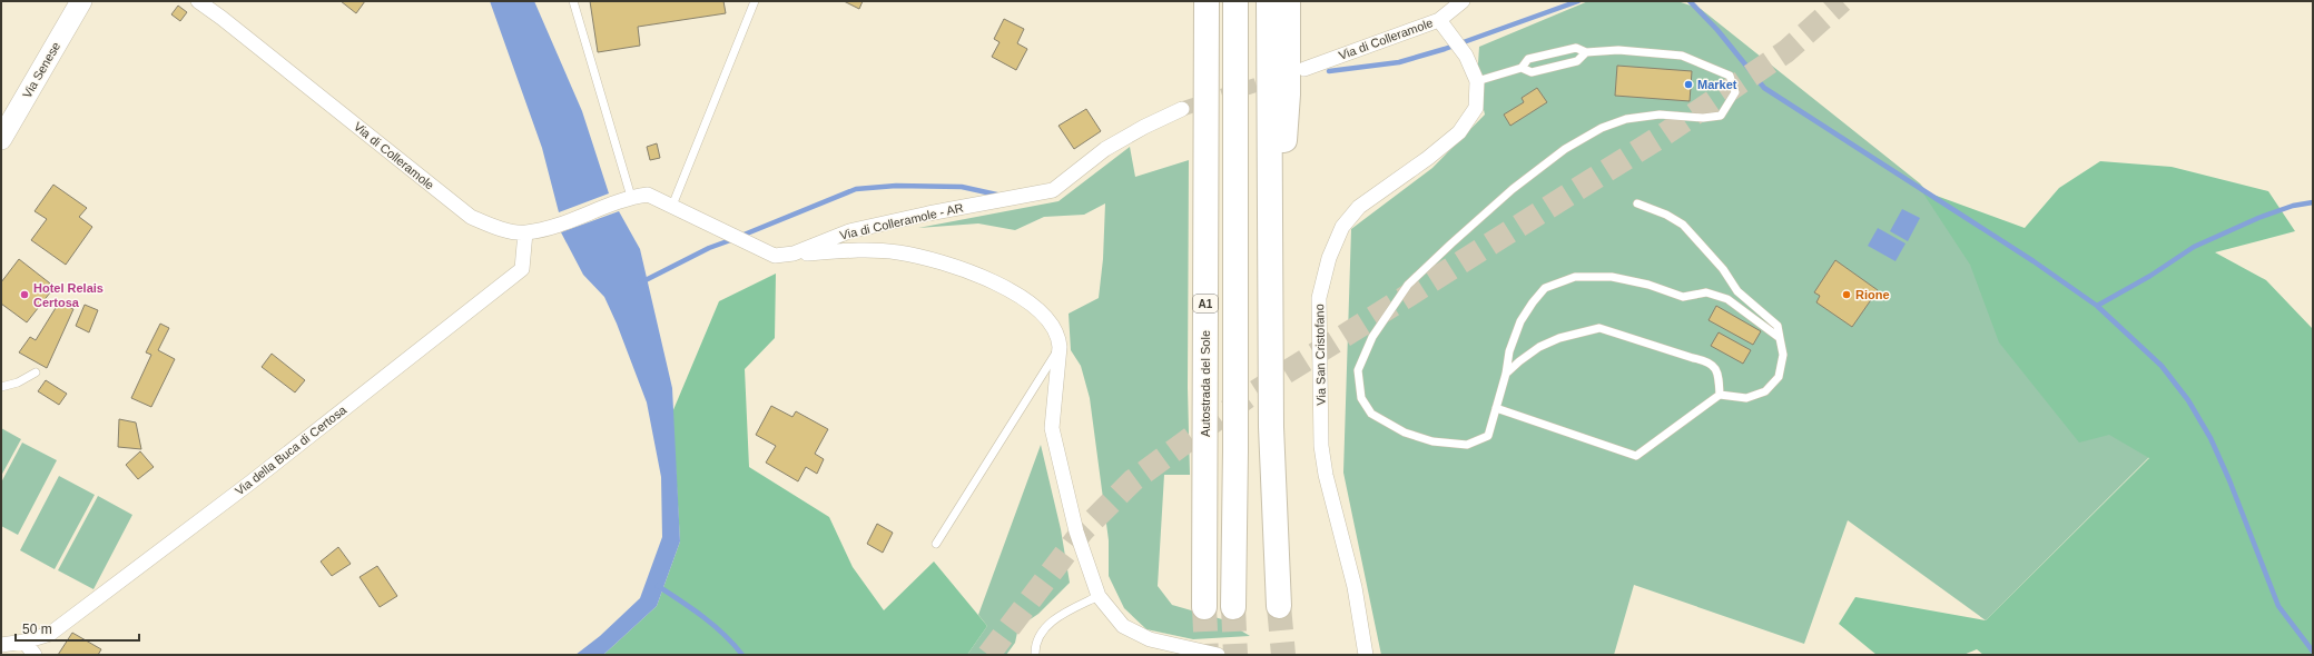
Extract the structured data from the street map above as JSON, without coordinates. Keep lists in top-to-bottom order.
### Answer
{
  "streets": {
    "highway": ["A1", "Autostrada del Sole"],
    "main road": ["Via Senese"],
    "street": [
      "Via di Colleramole",
      "Via di Colleramole - AR",
      "Via San Cristofano",
      "Via della Buca di Certosa"
    ]
  },
  "crossings": [
    ["Via di Colleramole", "Via di Colleramole - AR"],
    ["Via di Colleramole", "Via San Cristofano"],
    ["Via di Colleramole", "Via della Buca di Certosa"]
  ],
  "places": ["Market", "Hotel Relais Certosa", "Rione"],
  "scale_bar": "50 m"
}
